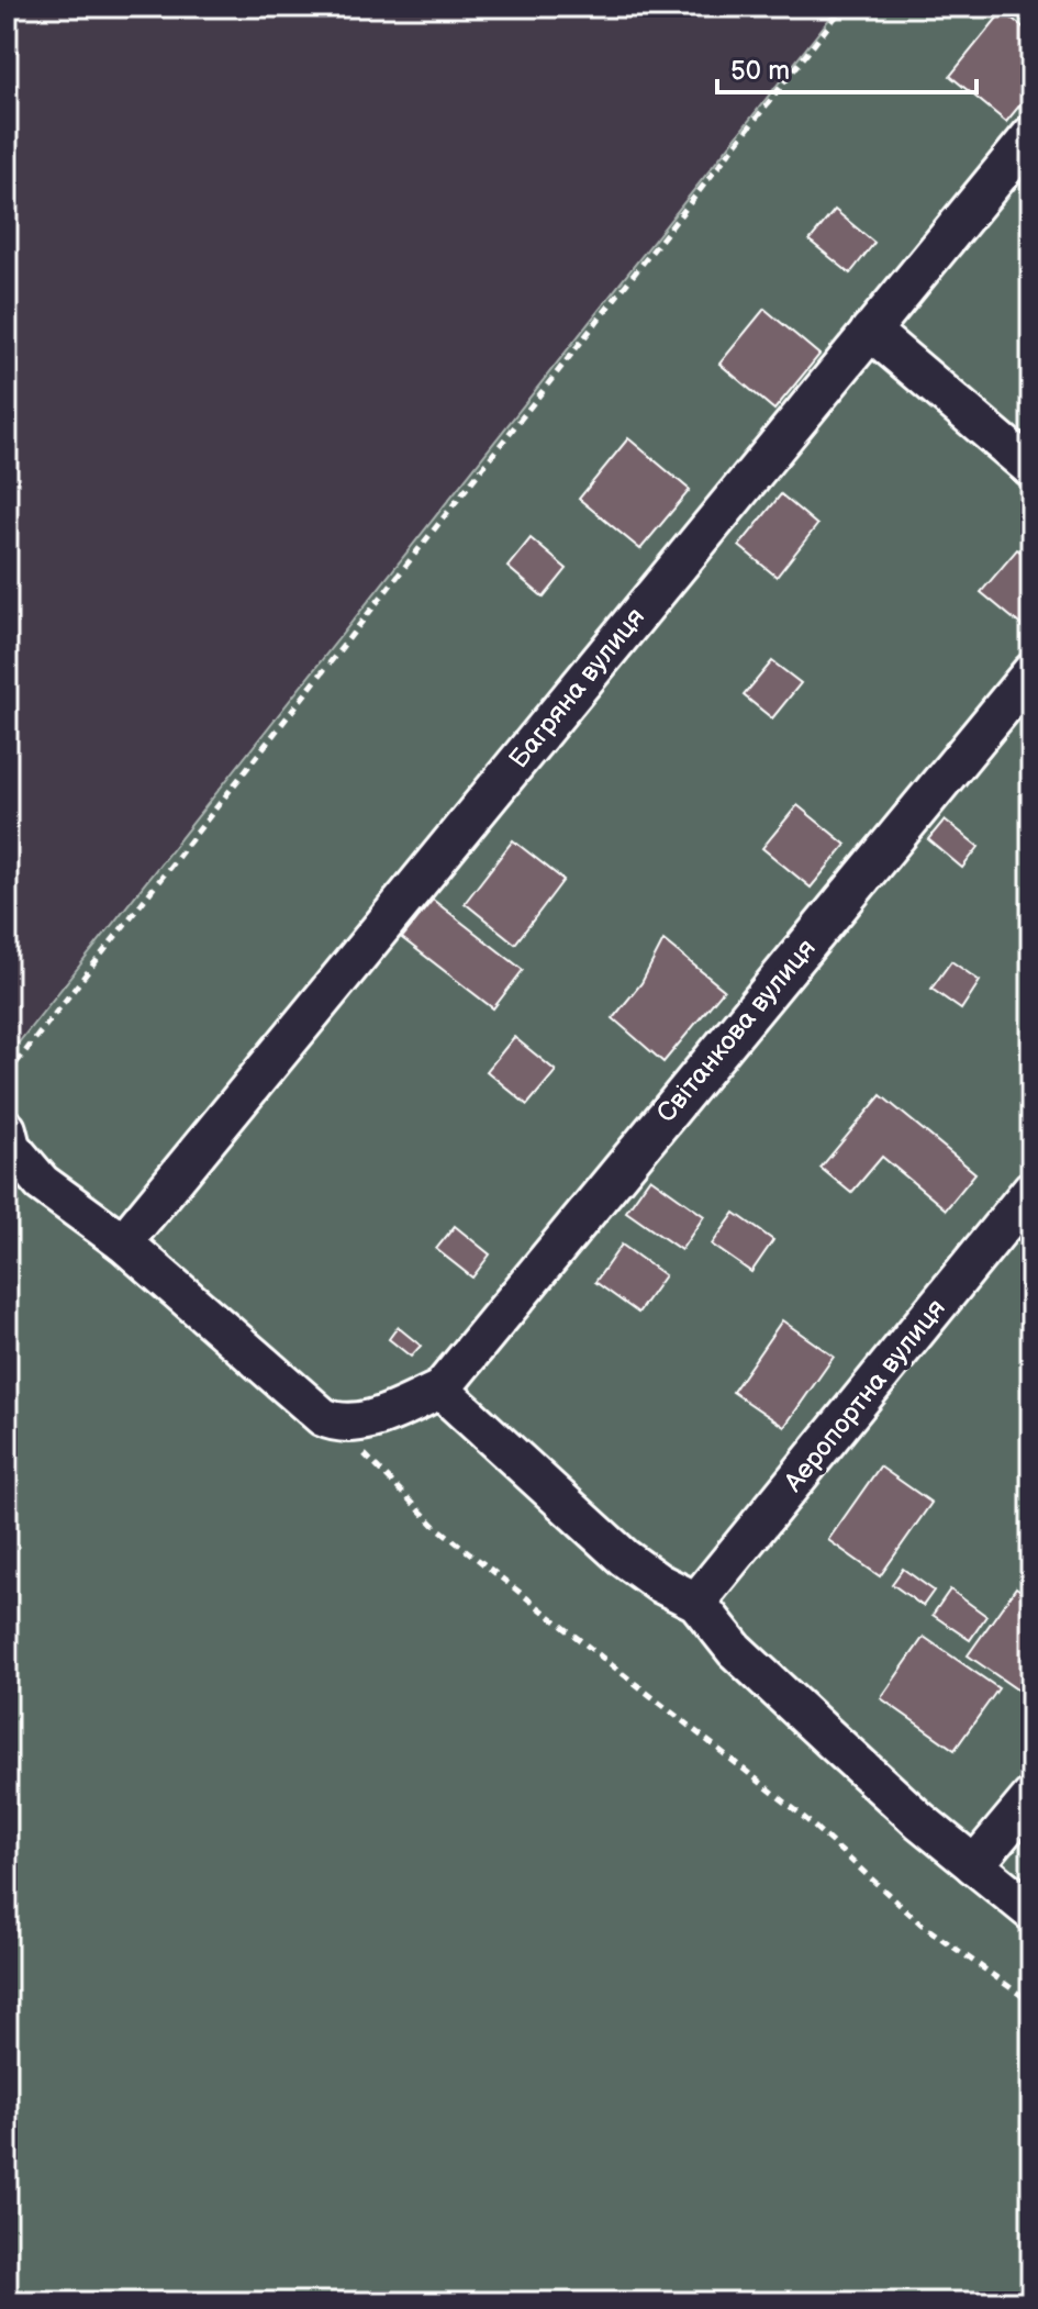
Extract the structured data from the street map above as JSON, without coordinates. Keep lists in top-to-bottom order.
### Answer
{
  "streets": {
    "street": ["Багряна вулиця", "Світанкова вулиця", "Аеропортна вулиця"]
  },
  "scale_bar": "50 m"
}
